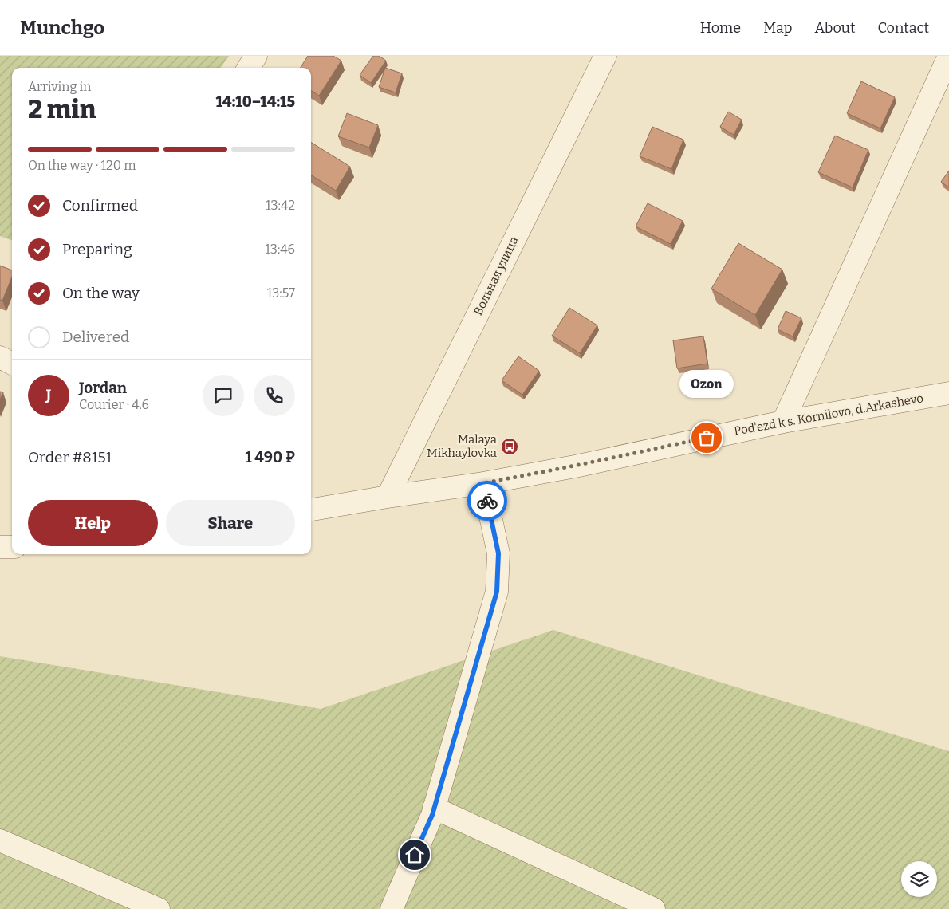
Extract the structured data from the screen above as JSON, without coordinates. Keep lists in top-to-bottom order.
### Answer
{
  "streets": {
    "street": ["Вольная улица", "Pod'ezd k s. Kornilovo, d.Arkashevo"]
  },
  "crossings": [
    ["Вольная улица", "Pod'ezd k s. Kornilovo, d.Arkashevo"]
  ],
  "places": {
    "other": ["Ozon"],
    "bus stop": ["Malaya Mikhaylovka"]
  },
  "page": {
    "header": "Munchgo",
    "nav": [
      "Home",
      "Map",
      "About",
      "Contact"
    ],
    "heading": ["2 min", "Arriving in", "14:10–14:15"],
    "panel": [
      "Jordan",
      "Courier · 4.6",
      "Order #8151",
      "1 490 ₽"
    ],
    "bar": "On the way · 120 m",
    "list": [
      ["Confirmed", "13:42"],
      ["Preparing", "13:46"],
      ["On the way", "13:57"],
      "Delivered"
    ],
    "bubble": "Ozon",
    "round": "J",
    "buttons": ["Help", "Share"]
  }
}
